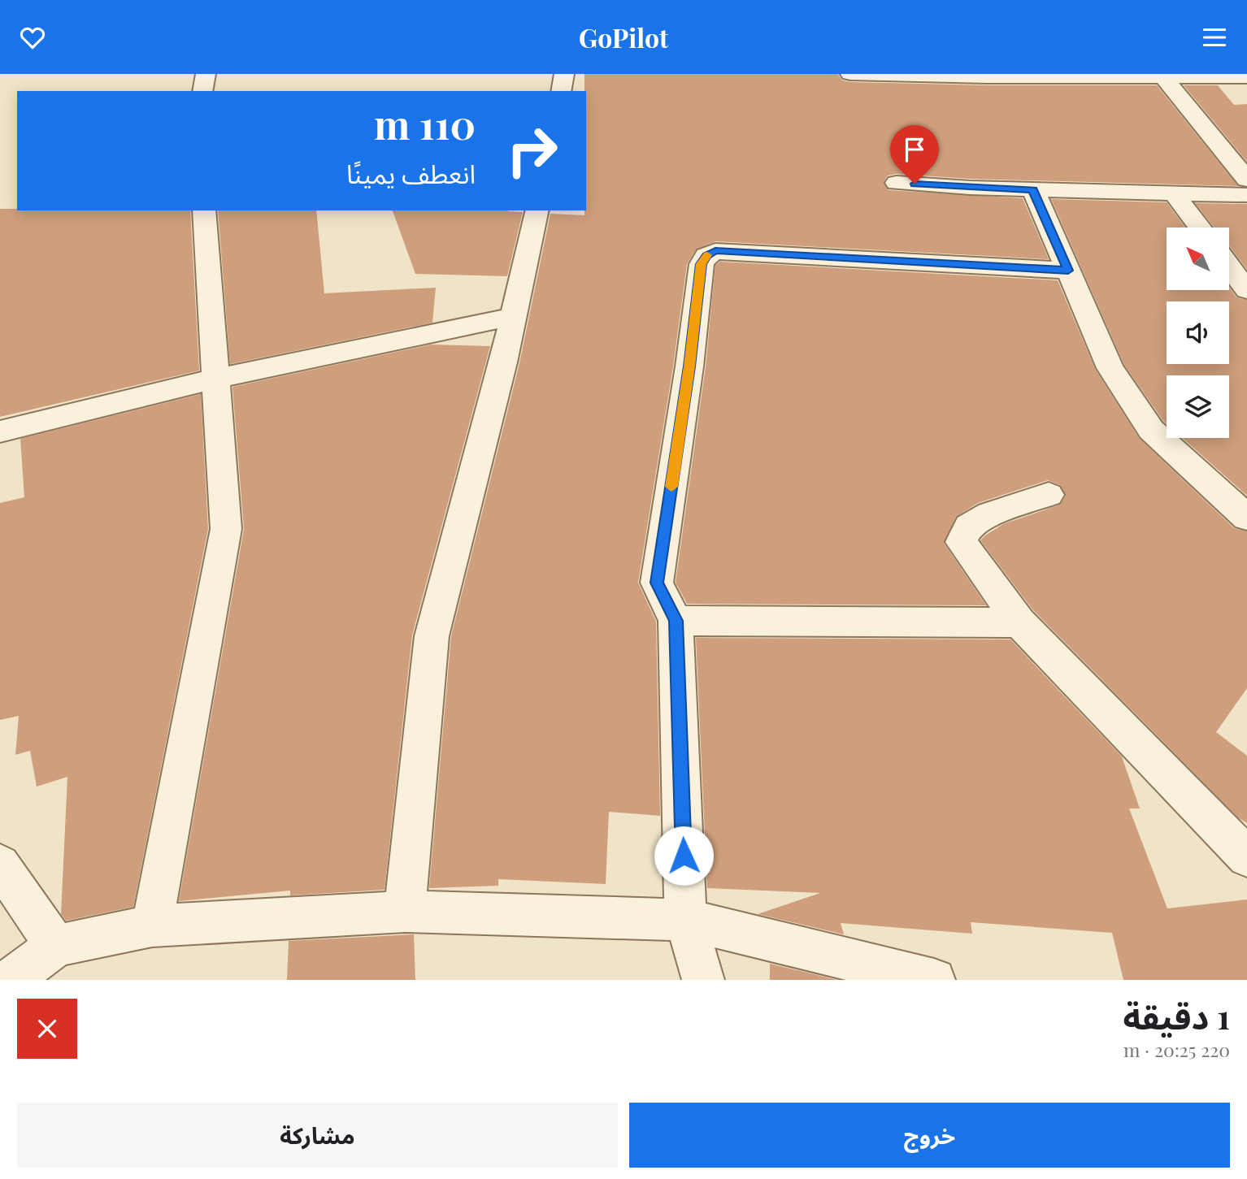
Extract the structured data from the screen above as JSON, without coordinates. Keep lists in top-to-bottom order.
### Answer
{
  "north": "top left",
  "page": {
    "header": "GoPilot",
    "turn": ["110 m", "انعطف يمينًا"],
    "heading": ["1 دقيقة", "220 m · 20:25"],
    "buttons": ["خروج", "مشاركة"]
  }
}
